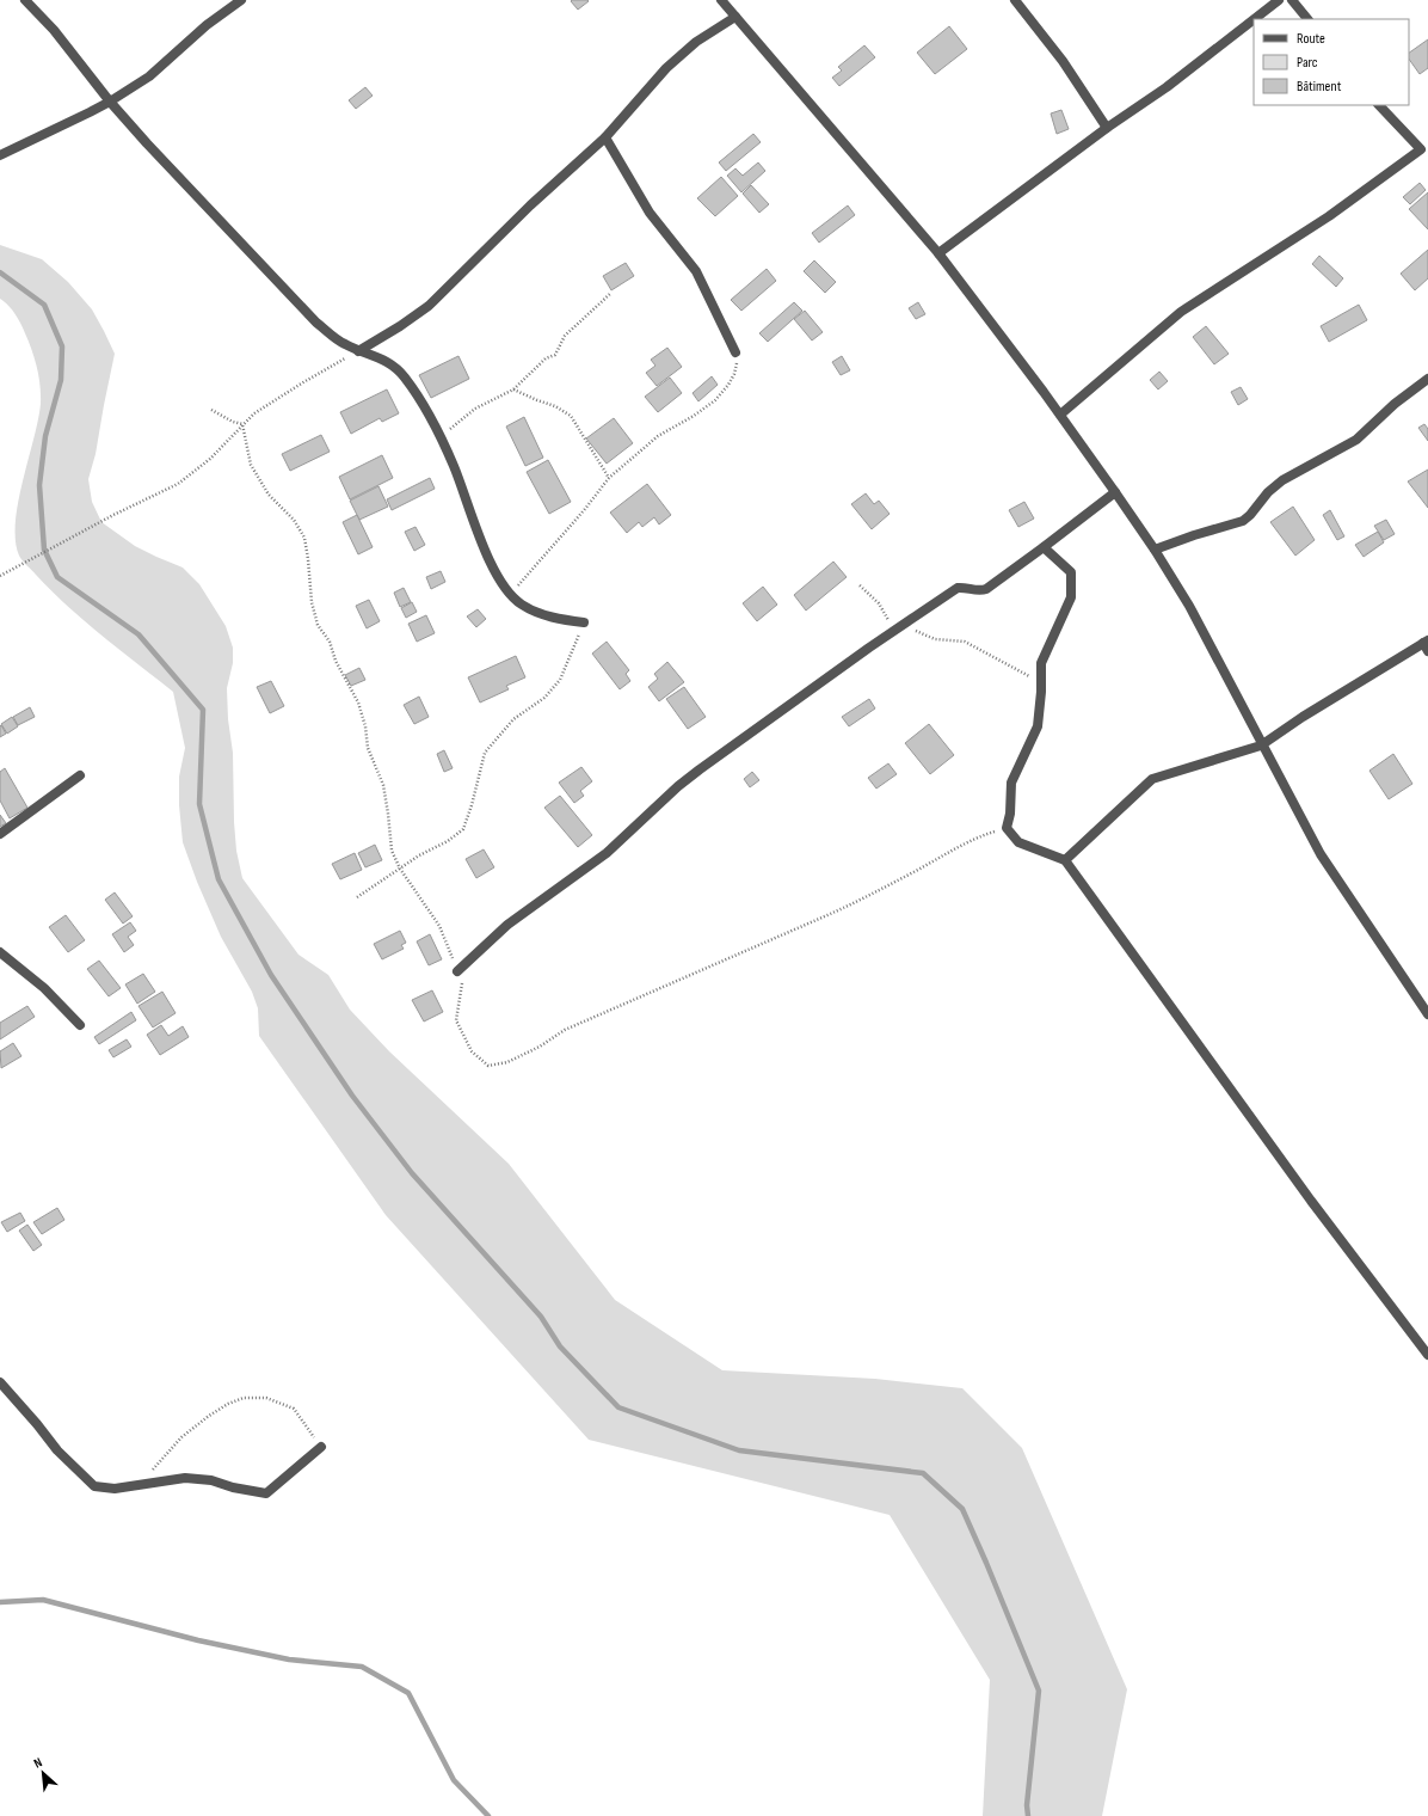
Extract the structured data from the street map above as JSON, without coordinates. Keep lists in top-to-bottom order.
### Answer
{
  "legend": ["Route", "Parc", "Bâtiment"],
  "north": "top left"
}
